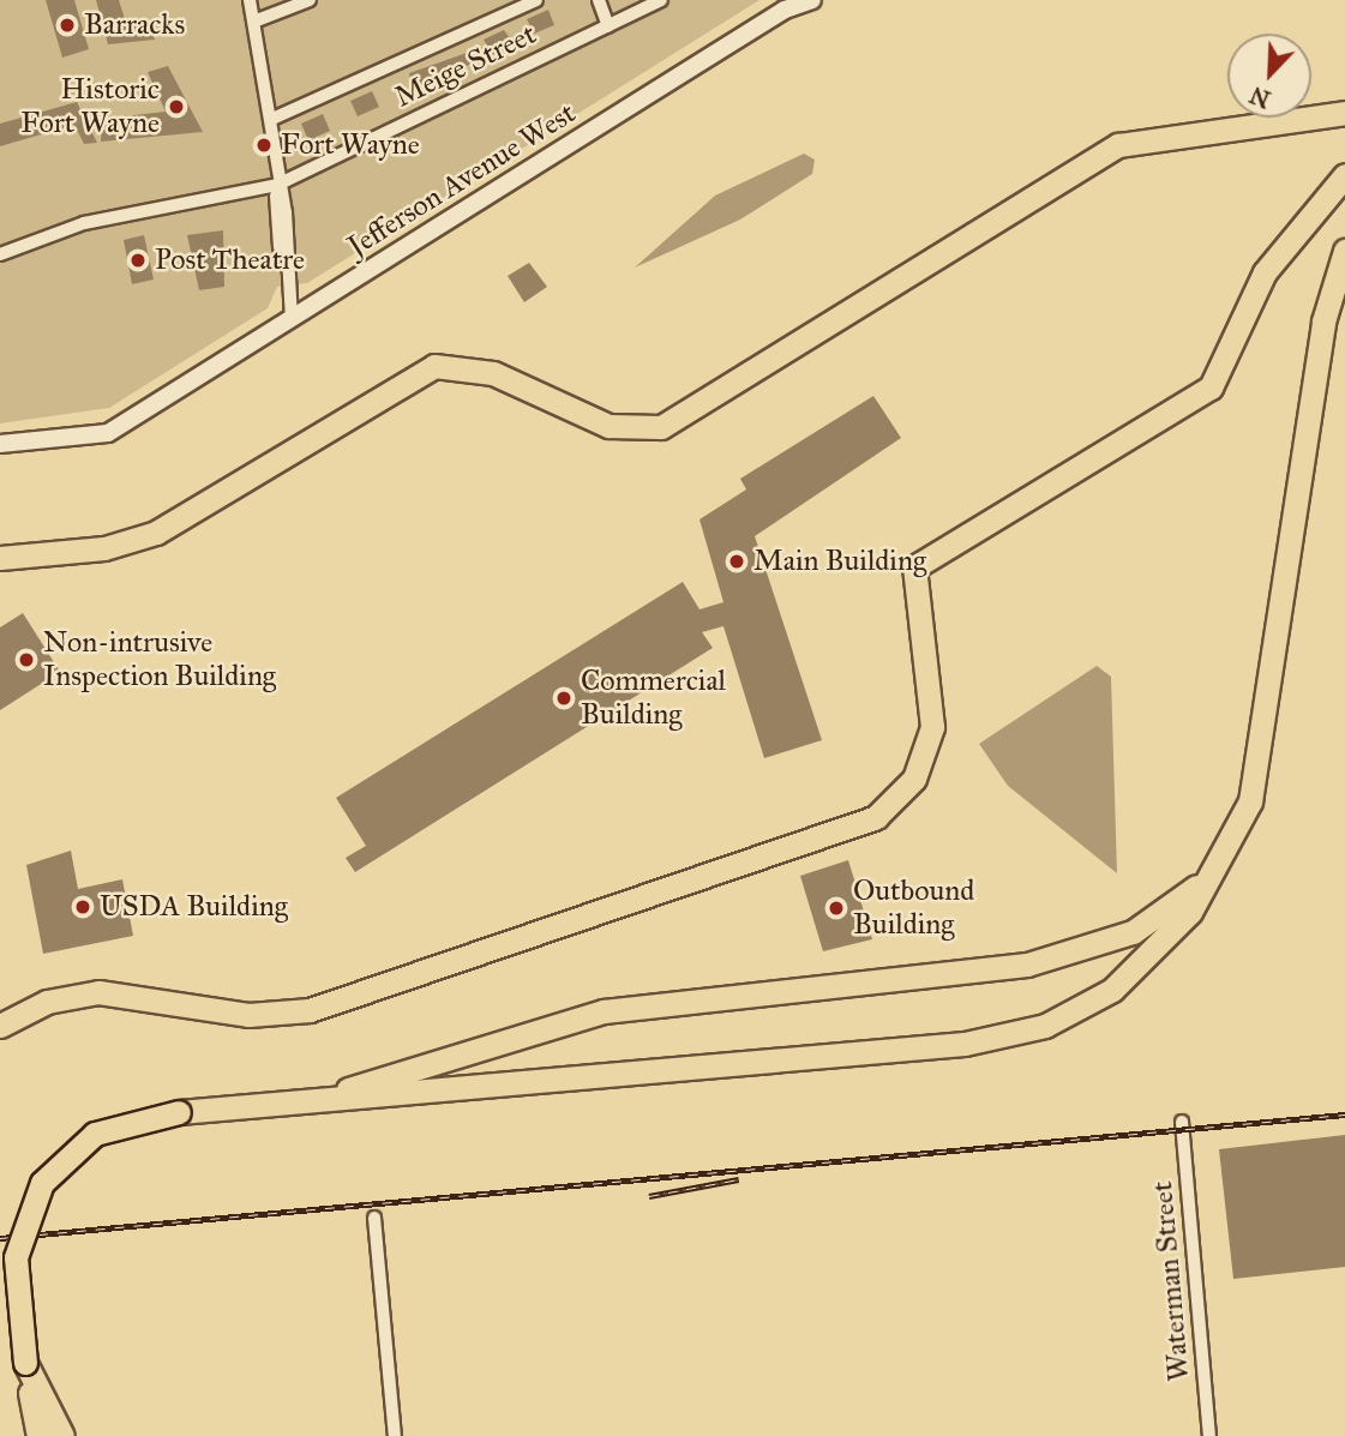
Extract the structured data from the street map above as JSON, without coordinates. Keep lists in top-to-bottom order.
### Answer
{
  "streets": {
    "main road": ["Jefferson Avenue West"],
    "street": ["Meige Street", "Waterman Street"]
  },
  "places": [
    "Barracks",
    "Historic Fort Wayne",
    "Fort Wayne",
    "Post Theatre",
    "Main Building",
    "Non-intrusive Inspection Building",
    "Commercial Building",
    "USDA Building",
    "Outbound Building"
  ],
  "north": "bottom left"
}
